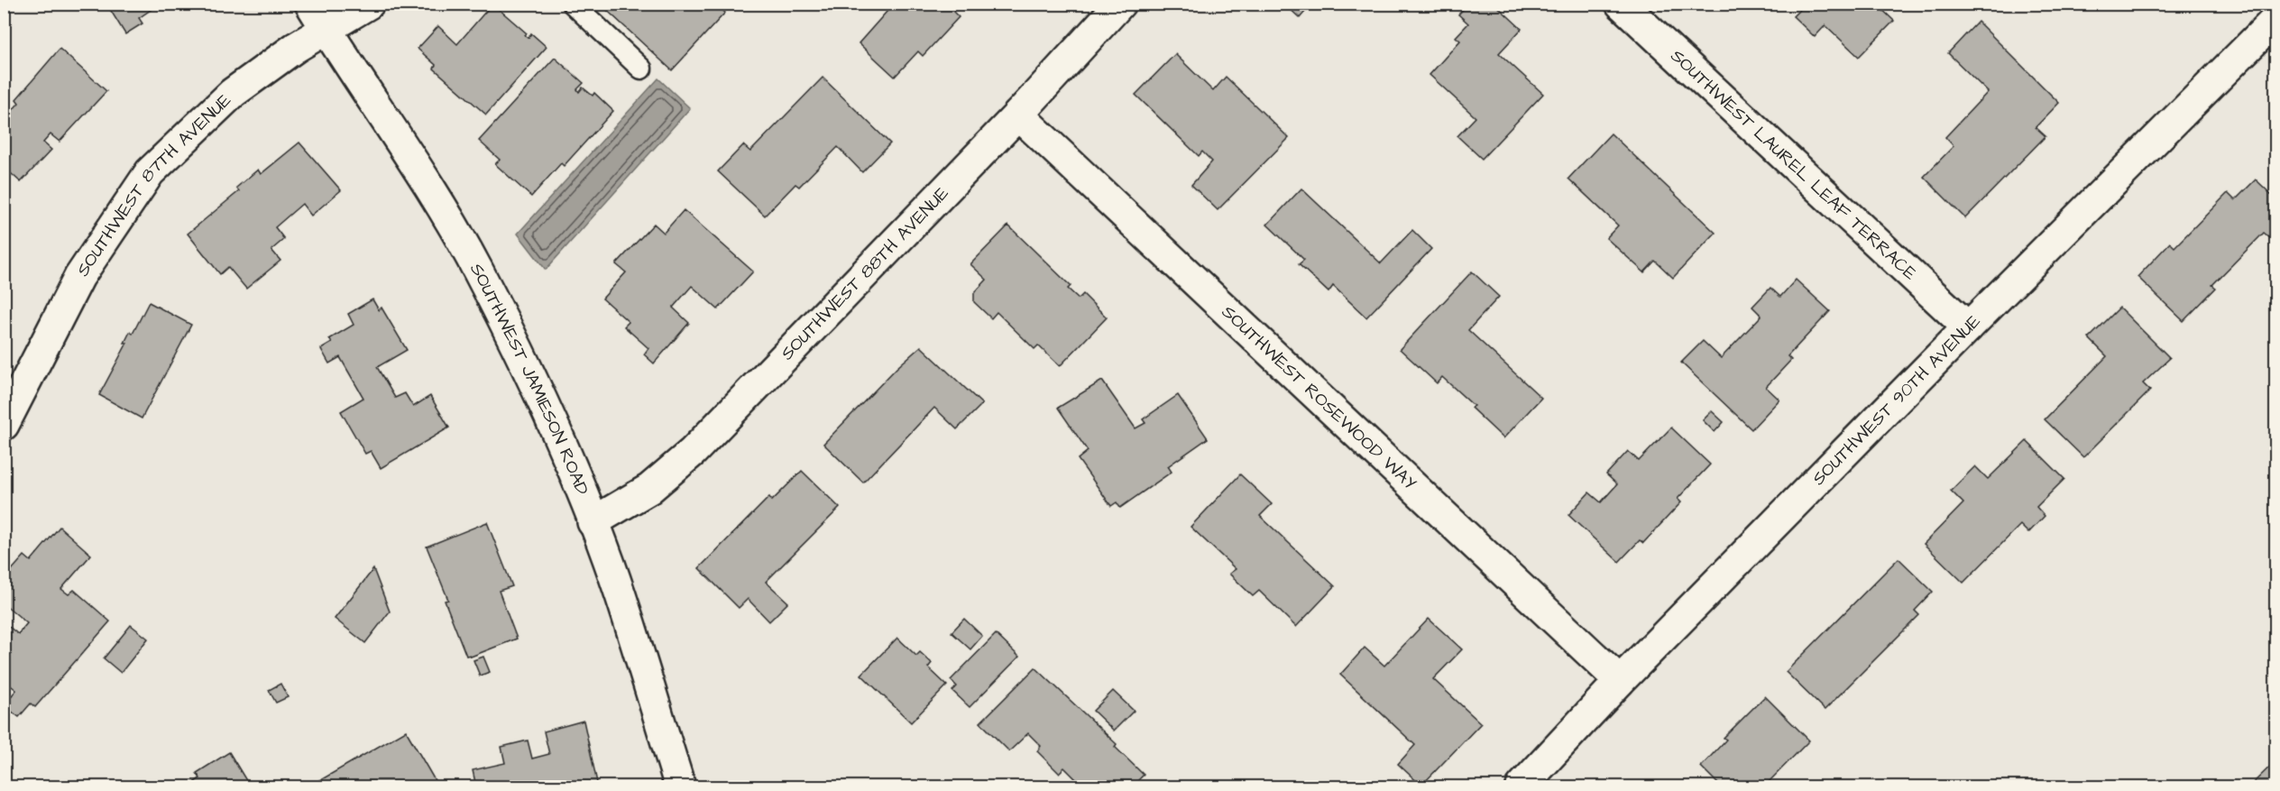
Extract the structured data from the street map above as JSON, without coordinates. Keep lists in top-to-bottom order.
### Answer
{
  "streets": {
    "street": [
      "SOUTHWEST LAUREL LEAF TERRACE",
      "SOUTHWEST 87TH AVENUE",
      "SOUTHWEST 88TH AVENUE",
      "SOUTHWEST JAMIESON ROAD",
      "SOUTHWEST ROSEWOOD WAY",
      "SOUTHWEST 90TH AVENUE"
    ]
  },
  "crossings": [
    ["SOUTHWEST LAUREL LEAF TERRACE", "SOUTHWEST 90TH AVENUE"],
    ["SOUTHWEST 87TH AVENUE", "SOUTHWEST JAMIESON ROAD"],
    ["SOUTHWEST 88TH AVENUE", "SOUTHWEST JAMIESON ROAD"],
    ["SOUTHWEST 88TH AVENUE", "SOUTHWEST ROSEWOOD WAY"],
    ["SOUTHWEST ROSEWOOD WAY", "SOUTHWEST 90TH AVENUE"]
  ]
}
